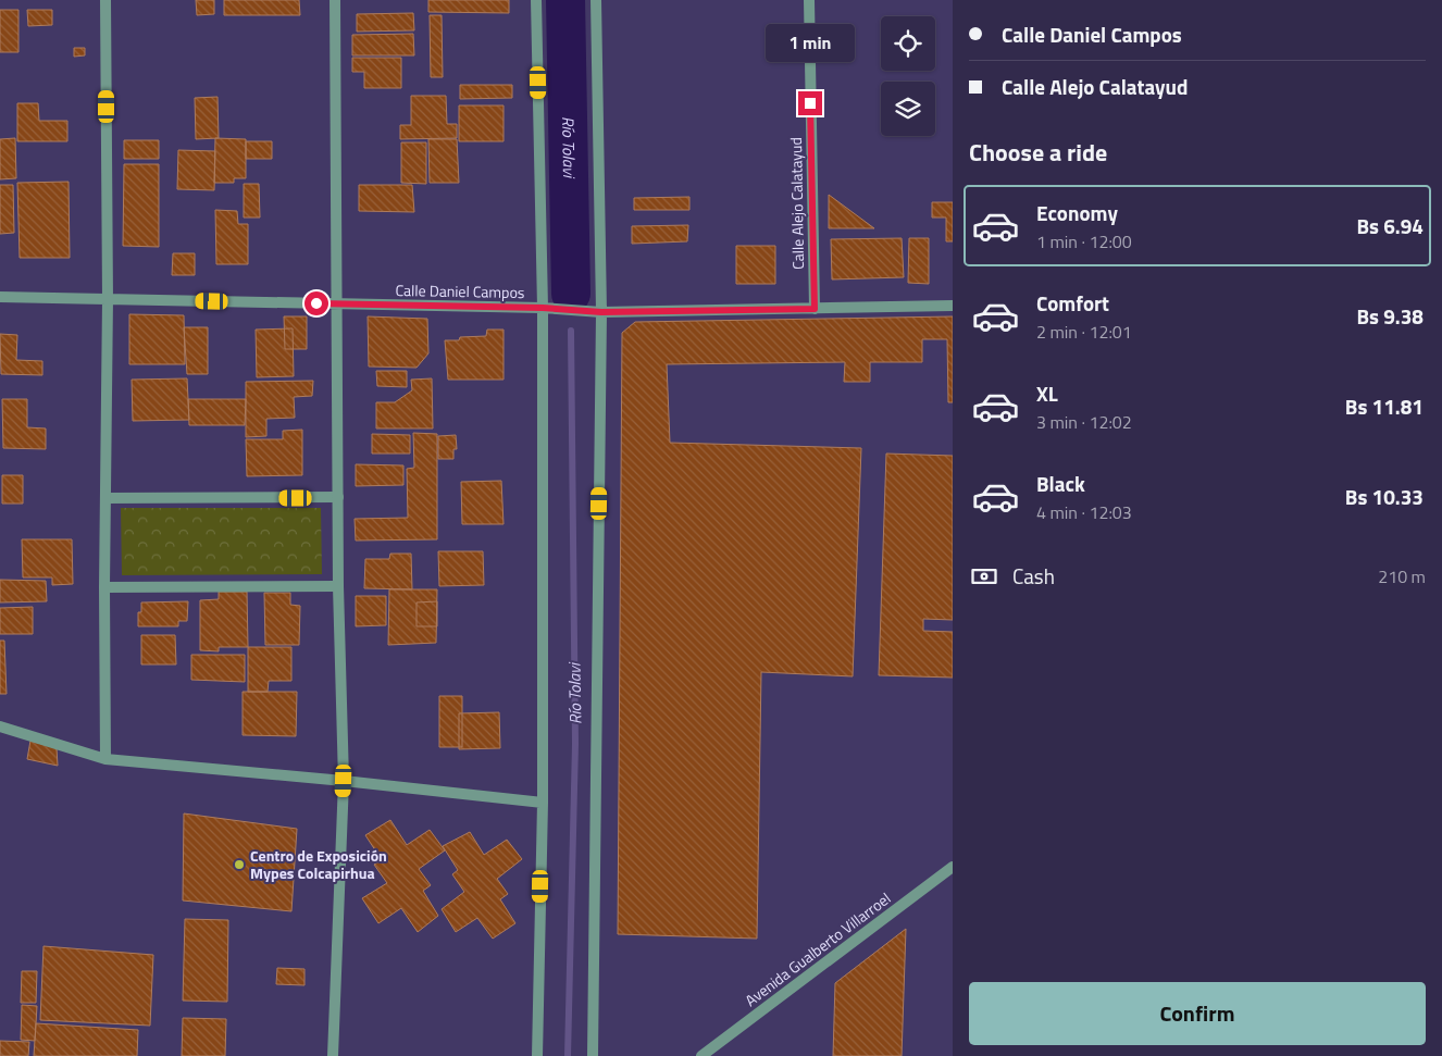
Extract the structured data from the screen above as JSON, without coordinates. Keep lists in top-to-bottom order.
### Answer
{
  "streets": {
    "street": ["Calle Alejo Calatayud", "Calle Daniel Campos", "Avenida Gualberto Villarroel"]
  },
  "crossings": [
    ["Calle Alejo Calatayud", "Calle Daniel Campos"]
  ],
  "water": ["Río Tolavi"],
  "places": ["Centro de Exposición Mypes Colcapirhua"],
  "page": {
    "banner": ["Calle Daniel Campos", "Calle Alejo Calatayud"],
    "bubble": "1 min",
    "heading": "Choose a ride",
    "list": [
      {
        "name": "Economy",
        "note": "1 min · 12:00",
        "value": "Bs 6.94"
      },
      {
        "name": "Comfort",
        "note": "2 min · 12:01",
        "value": "Bs 9.38"
      },
      {
        "name": "XL",
        "note": "3 min · 12:02",
        "value": "Bs 11.81"
      },
      {
        "name": "Black",
        "note": "4 min · 12:03",
        "value": "Bs 10.33"
      }
    ],
    "pay": ["Cash", "210 m"],
    "buttons": "Confirm"
  }
}
